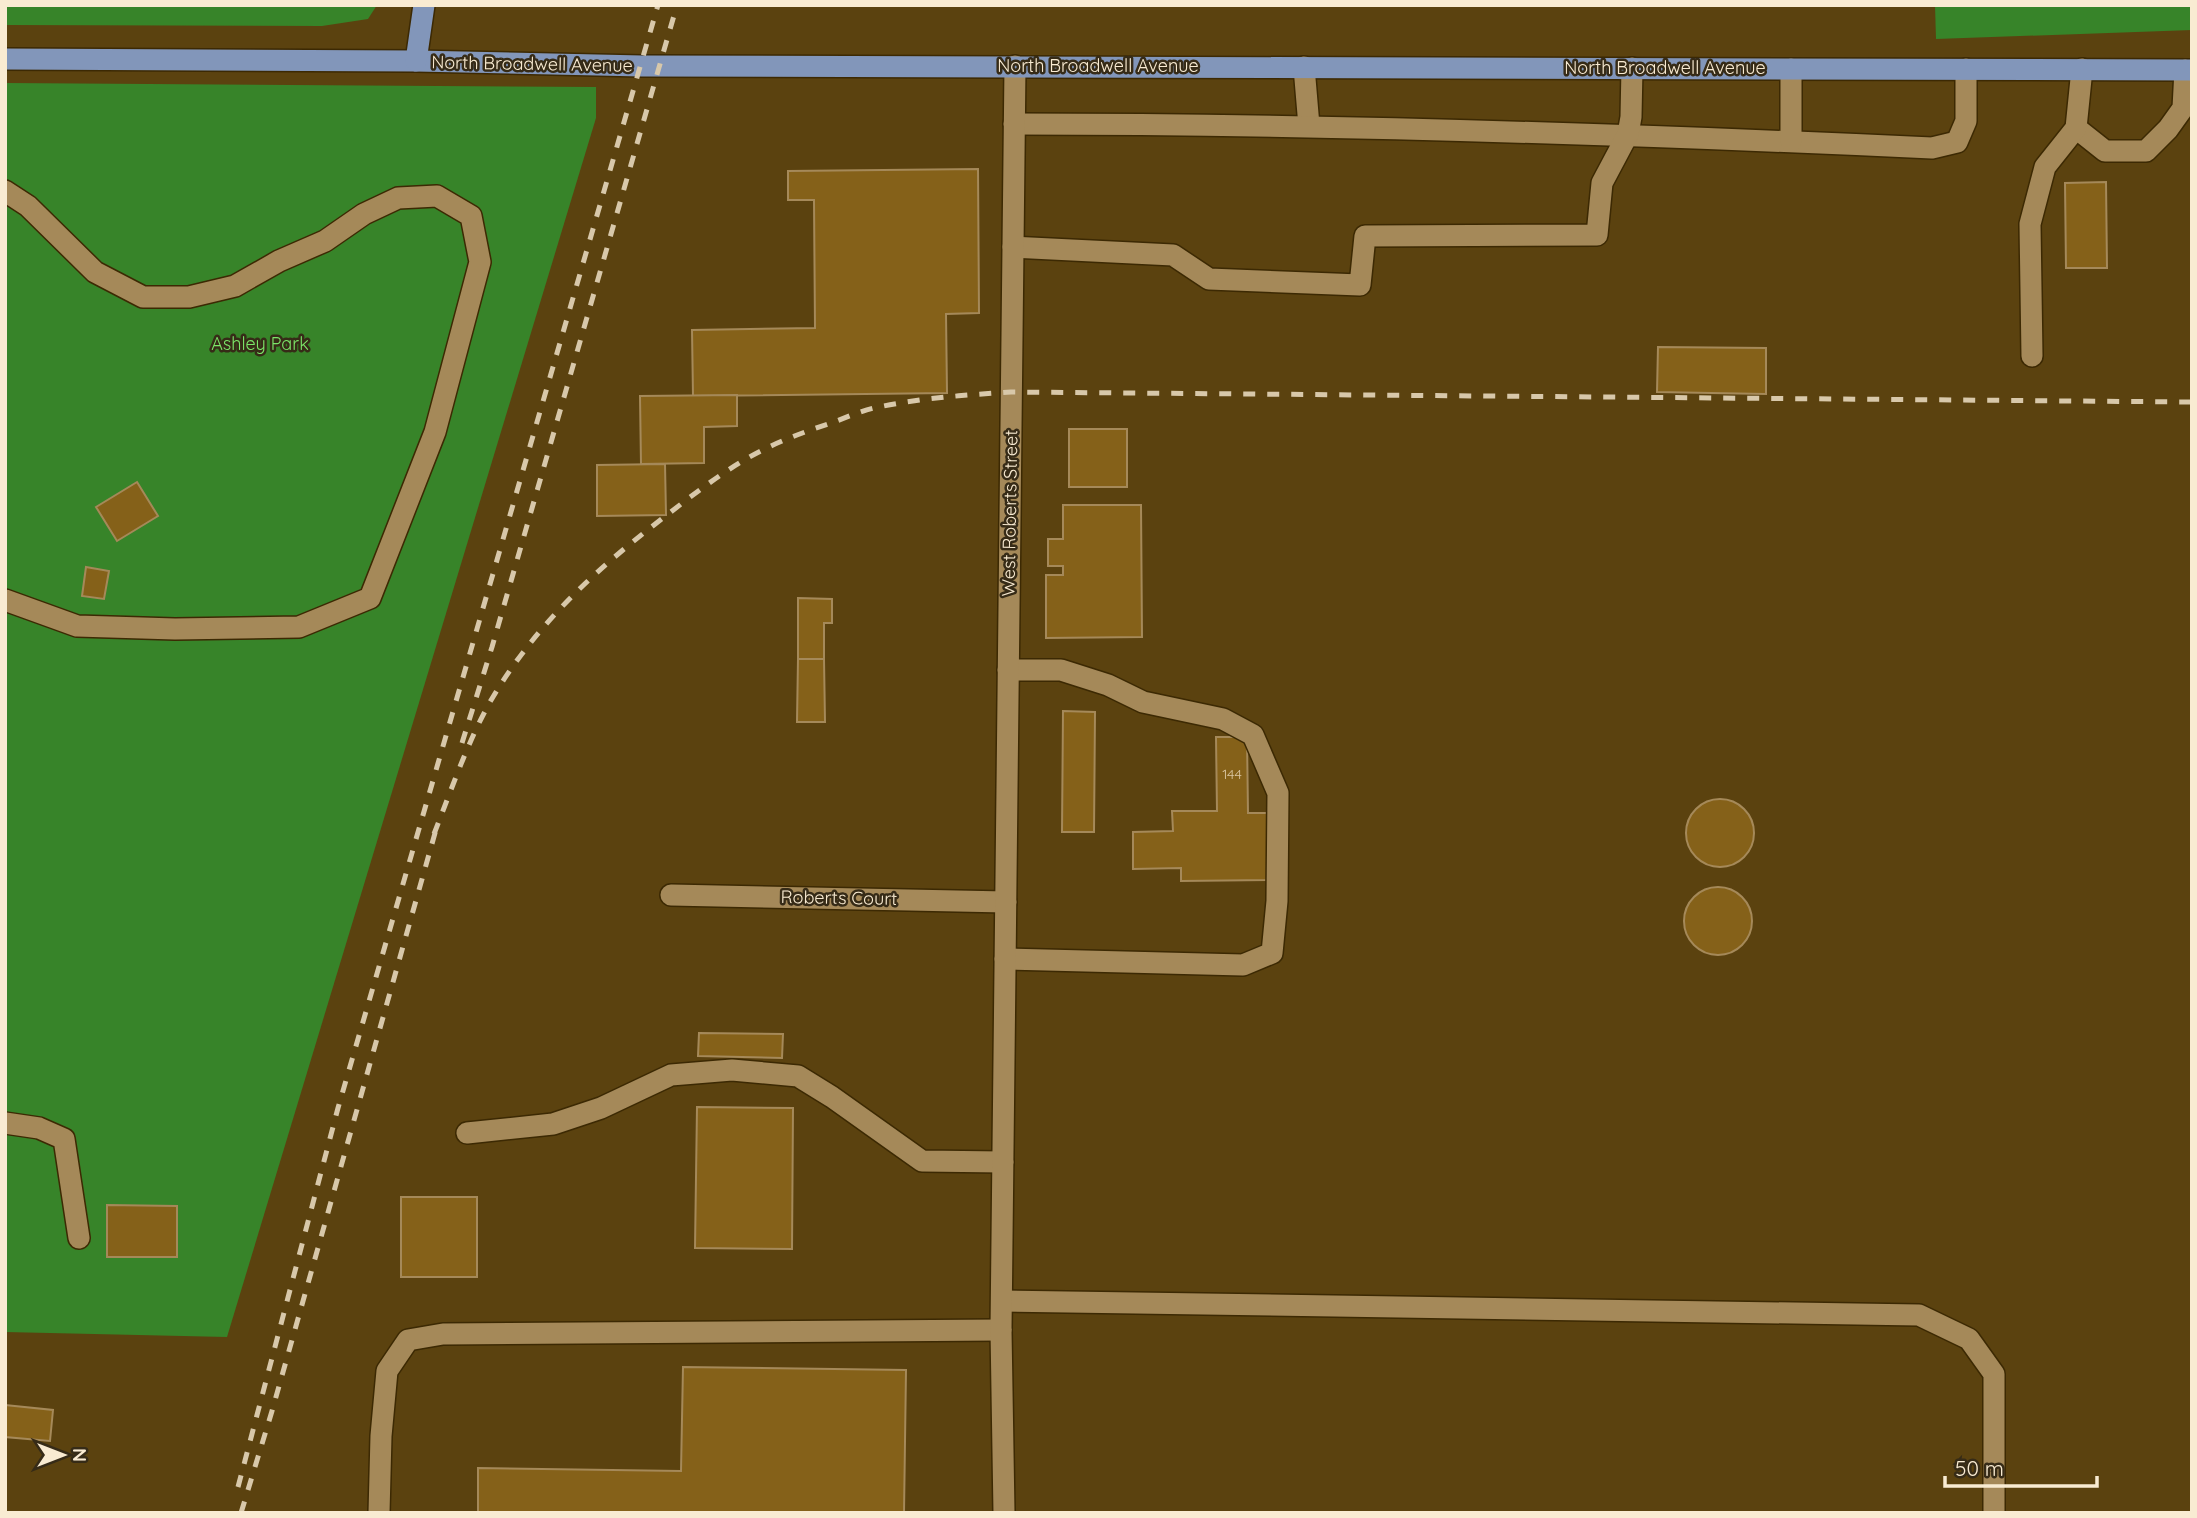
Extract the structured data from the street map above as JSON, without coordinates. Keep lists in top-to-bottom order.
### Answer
{
  "streets": {
    "main road": ["North Broadwell Avenue"],
    "street": ["West Roberts Street", "Roberts Court"]
  },
  "crossings": [
    ["North Broadwell Avenue", "West Roberts Street"],
    ["West Roberts Street", "Roberts Court"]
  ],
  "parks": ["Ashley Park"],
  "house_numbers": ["144"],
  "scale_bar": "50 m",
  "north": "right"
}
